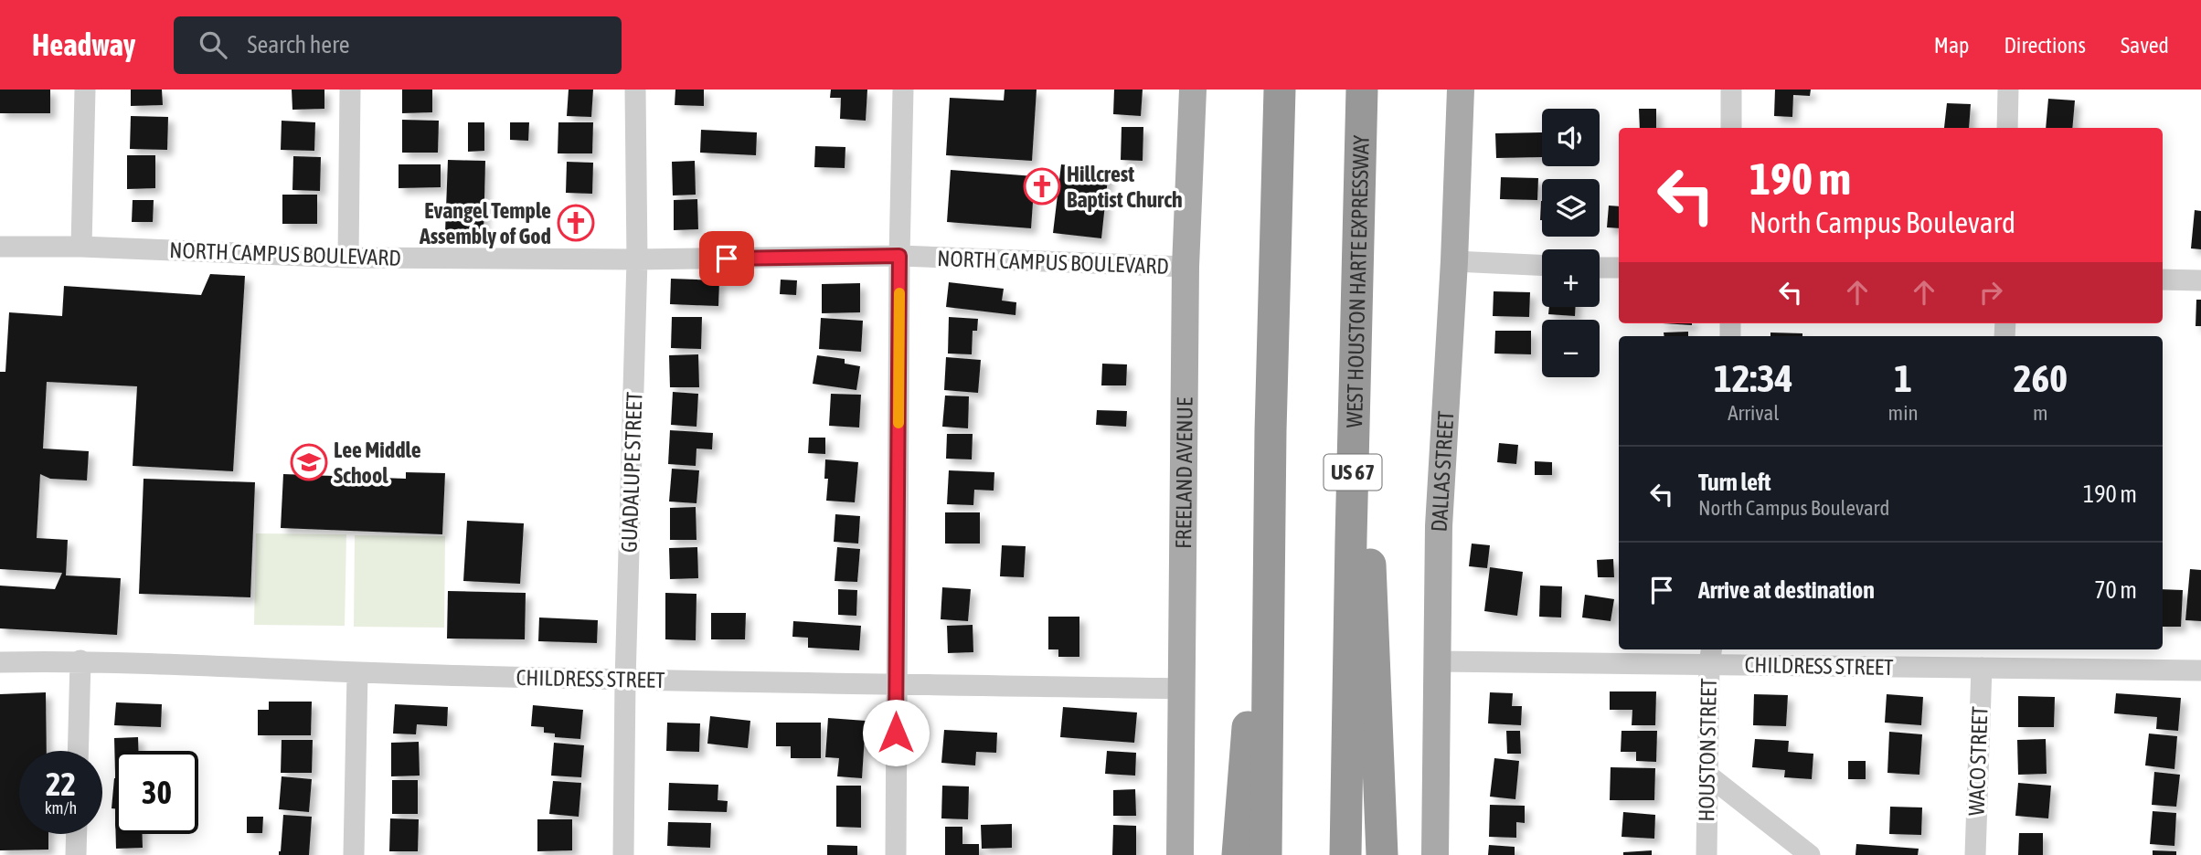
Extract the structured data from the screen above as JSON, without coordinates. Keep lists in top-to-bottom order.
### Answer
{
  "streets": {
    "highway": ["WEST HOUSTON HARTE EXPRESSWAY", "US 67"],
    "main road": ["FREELAND AVENUE", "DALLAS STREET"],
    "street": [
      "NORTH CAMPUS BOULEVARD",
      "GUADALUPE STREET",
      "CHILDRESS STREET",
      "HOUSTON STREET",
      "WACO STREET"
    ]
  },
  "crossings": [
    ["NORTH CAMPUS BOULEVARD", "GUADALUPE STREET"],
    ["NORTH CAMPUS BOULEVARD", "FREELAND AVENUE"],
    ["GUADALUPE STREET", "CHILDRESS STREET"],
    ["FREELAND AVENUE", "CHILDRESS STREET"],
    ["DALLAS STREET", "CHILDRESS STREET"],
    ["CHILDRESS STREET", "HOUSTON STREET"],
    ["CHILDRESS STREET", "WACO STREET"]
  ],
  "places": {
    "church": ["Hillcrest Baptist Church", "Evangel Temple Assembly of God"],
    "school or university": ["Lee Middle School"]
  },
  "page": {
    "header": "Headway",
    "search": "Search here",
    "nav": ["Map", "Directions", "Saved"],
    "map_buttons": ["+", "−"],
    "turn": ["190 m", "North Campus Boulevard"],
    "eta": [
      "12:34",
      "Arrival",
      "1",
      "min",
      "260",
      "m"
    ],
    "list": [
      {
        "name": "Turn left",
        "note": "North Campus Boulevard",
        "value": "190 m"
      },
      {
        "name": "Arrive at destination",
        "value": "70 m"
      }
    ],
    "speed": "22 km/h",
    "limit": "30"
  }
}
